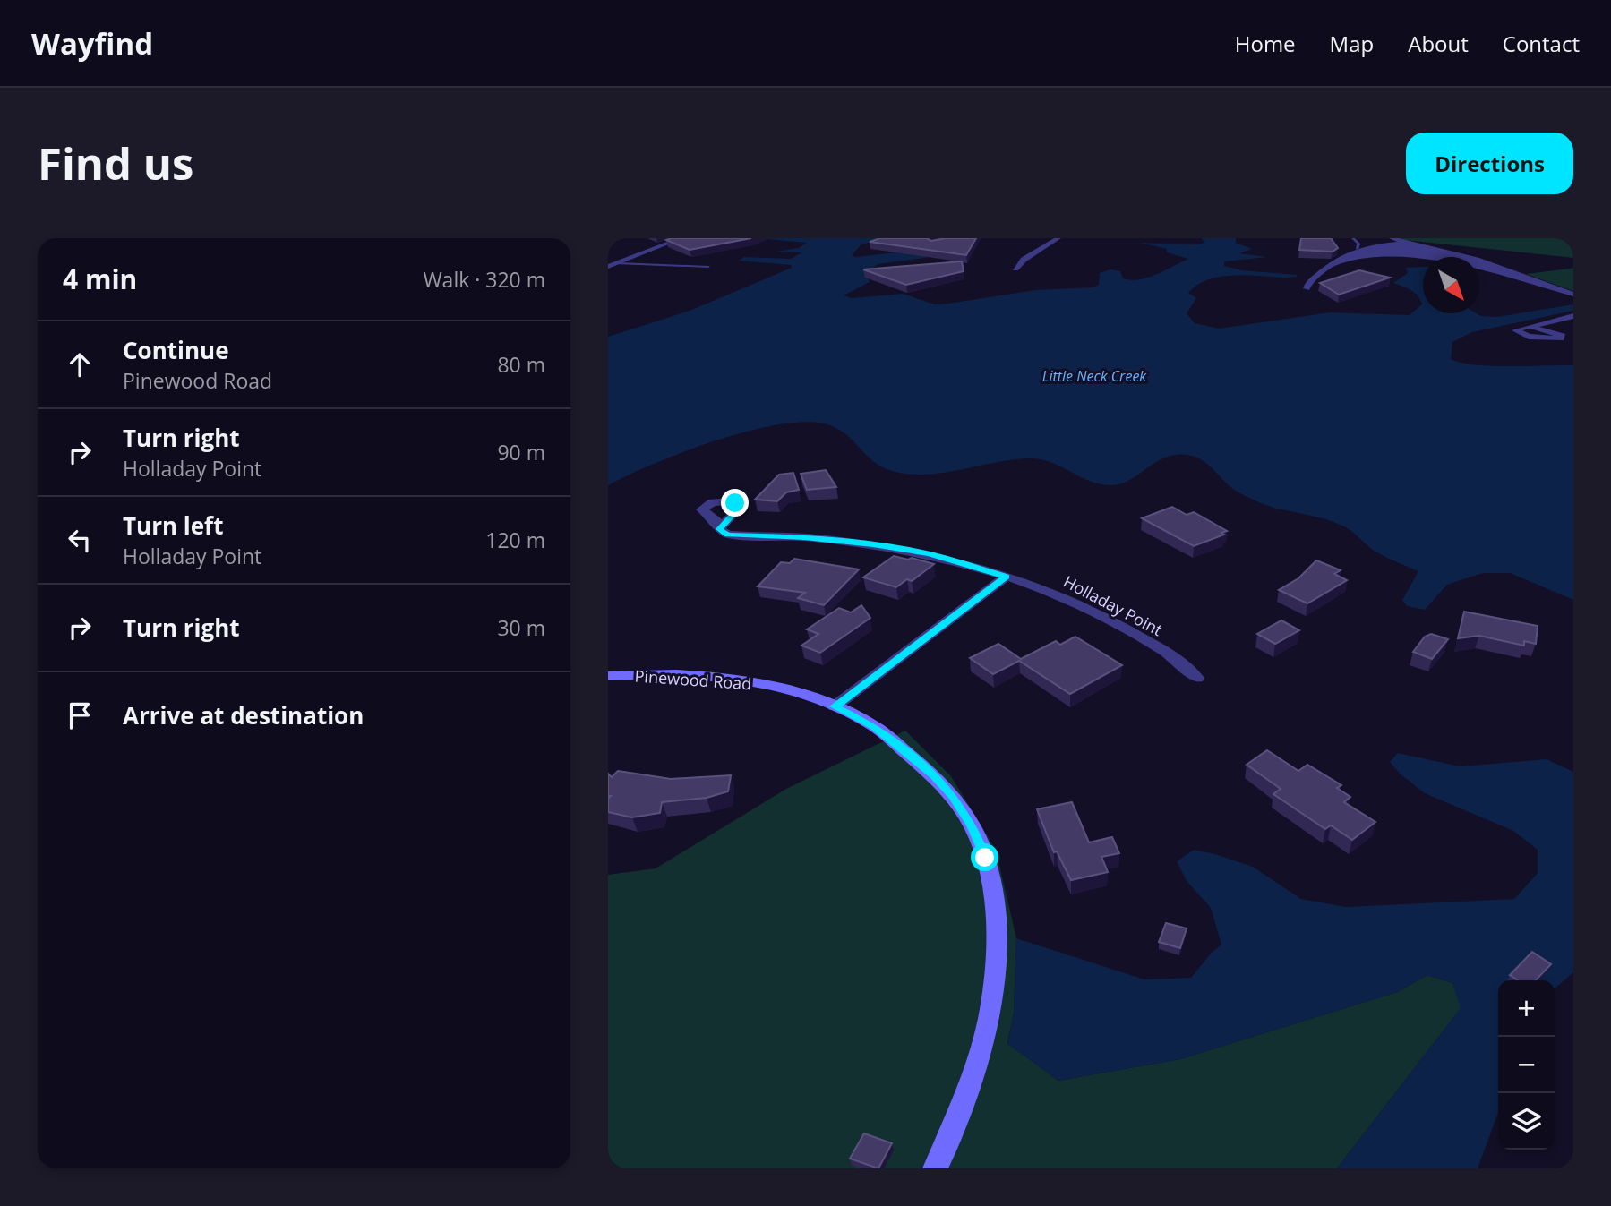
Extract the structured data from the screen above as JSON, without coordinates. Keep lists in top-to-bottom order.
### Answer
{
  "streets": {
    "street": ["Holladay Point", "Pinewood Road"]
  },
  "water": ["Little Neck Creek"],
  "north": "bottom right",
  "page": {
    "header": "Wayfind",
    "nav": [
      "Home",
      "Map",
      "About",
      "Contact"
    ],
    "buttons": "Directions",
    "title": "Find us",
    "heading": ["4 min", "Walk · 320 m"],
    "list": [
      ["Continue", "Pinewood Road", "80 m"],
      ["Turn right", "Holladay Point", "90 m"],
      ["Turn left", "Holladay Point", "120 m"],
      ["Turn right", "30 m"],
      "Arrive at destination"
    ],
    "map_buttons": ["+", "−"]
  }
}
